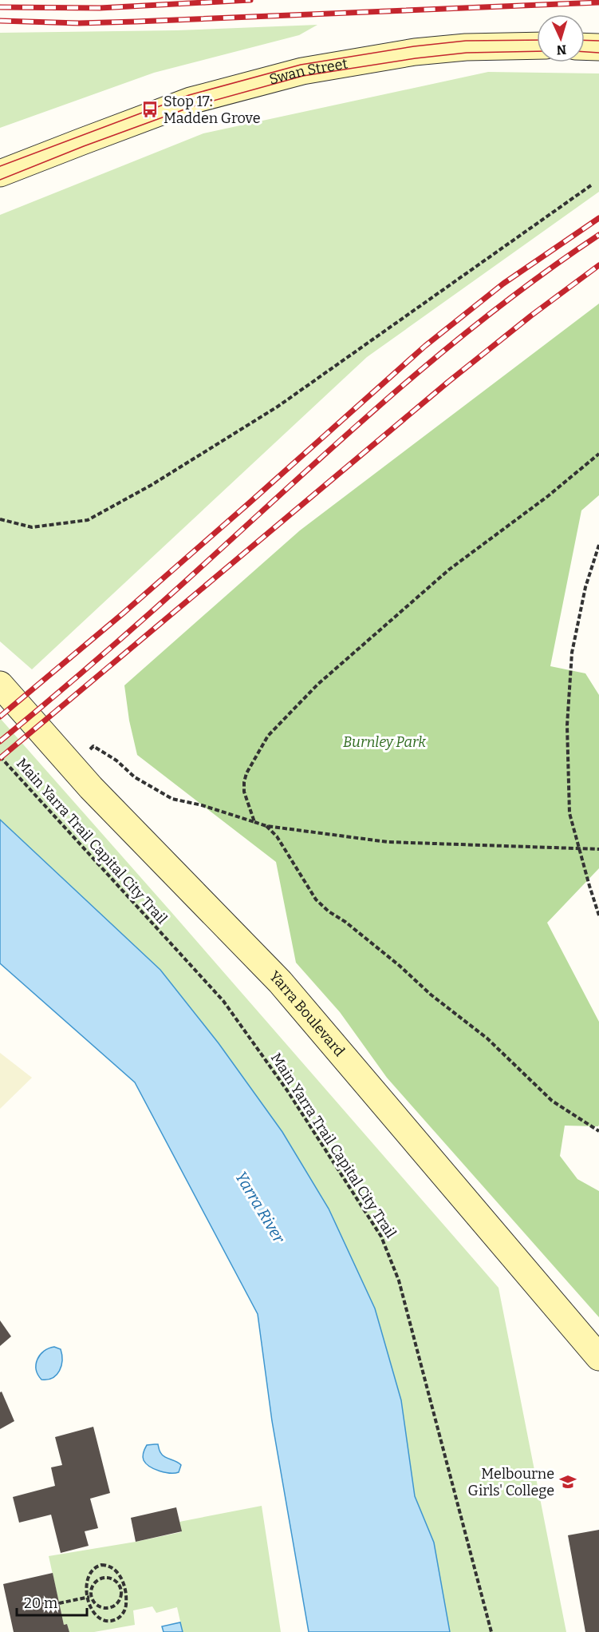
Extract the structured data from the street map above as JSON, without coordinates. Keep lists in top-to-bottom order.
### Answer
{
  "streets": {
    "main road": ["Swan Street", "Yarra Boulevard"],
    "path": ["Main Yarra Trail Capital City Trail"]
  },
  "water": ["Yarra River"],
  "parks": ["Burnley Park"],
  "places": {
    "bus stop": ["Stop 17: Madden Grove"],
    "school or university": ["Melbourne Girls' College"]
  },
  "scale_bar": "20 m",
  "north": "bottom"
}
